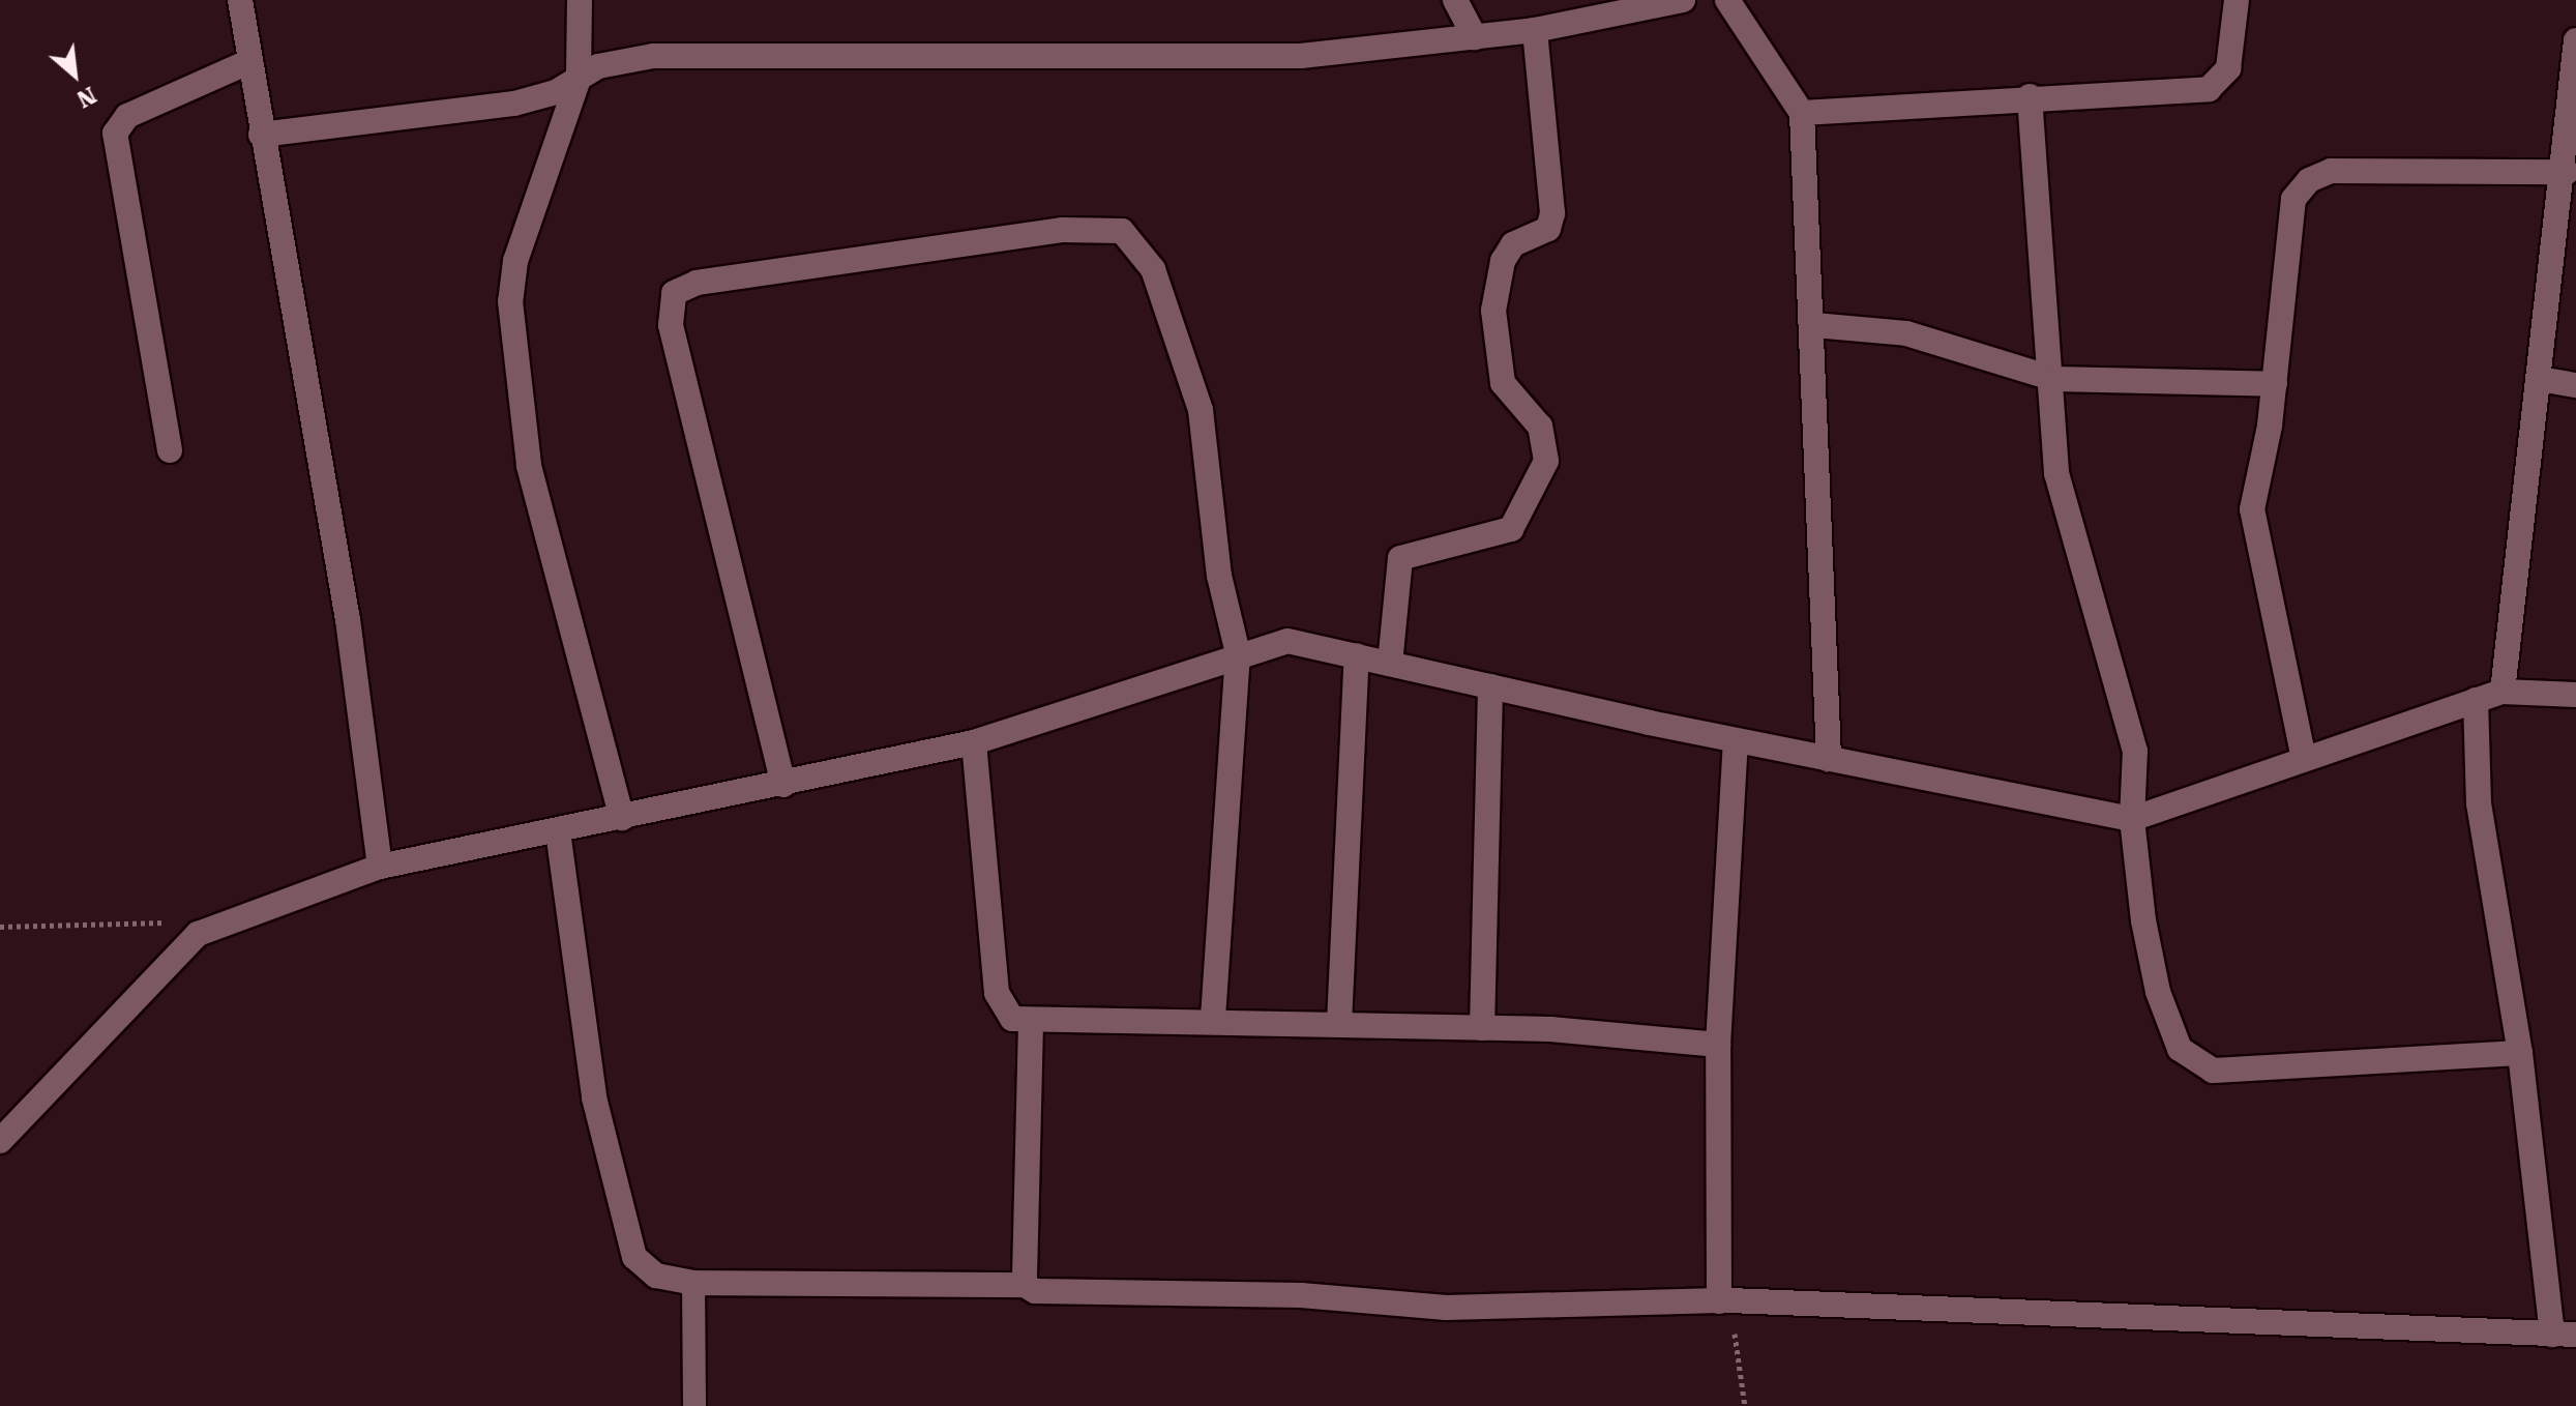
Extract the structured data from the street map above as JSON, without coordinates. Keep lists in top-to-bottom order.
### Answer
{
  "north": "bottom right"
}
